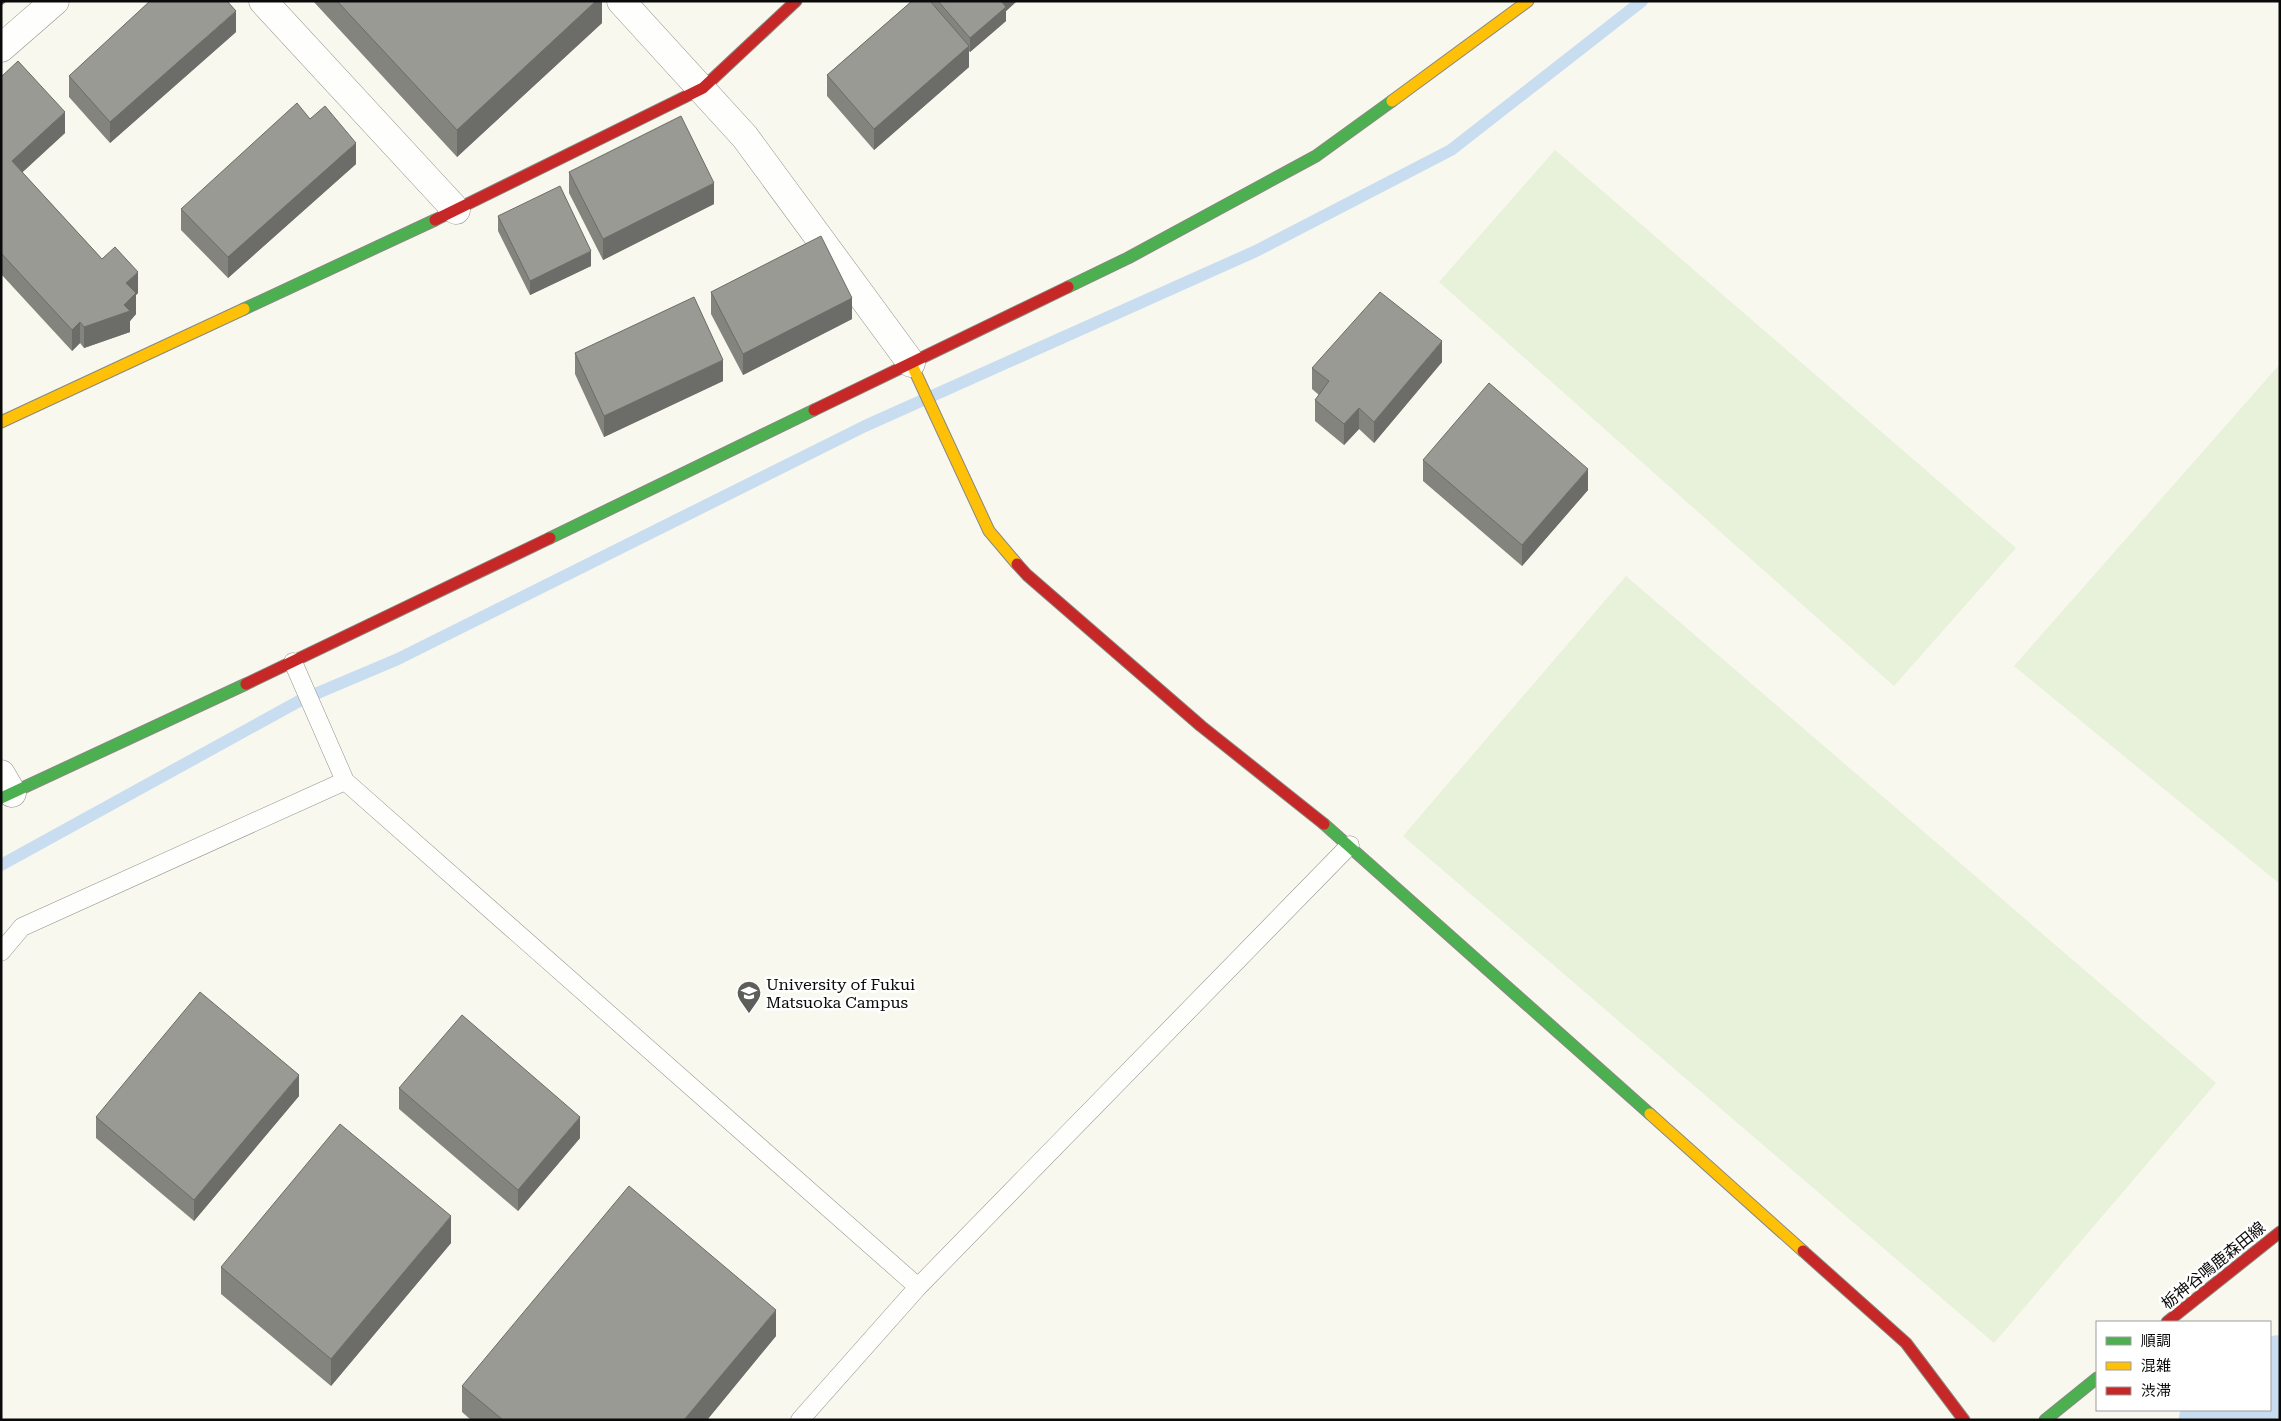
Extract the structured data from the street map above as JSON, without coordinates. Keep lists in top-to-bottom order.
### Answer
{
  "streets": {
    "street": ["栃神谷鳴鹿森田線"]
  },
  "places": {
    "school or university": ["University of Fukui Matsuoka Campus"]
  },
  "legend": ["順調", "混雑", "渋滞"]
}
